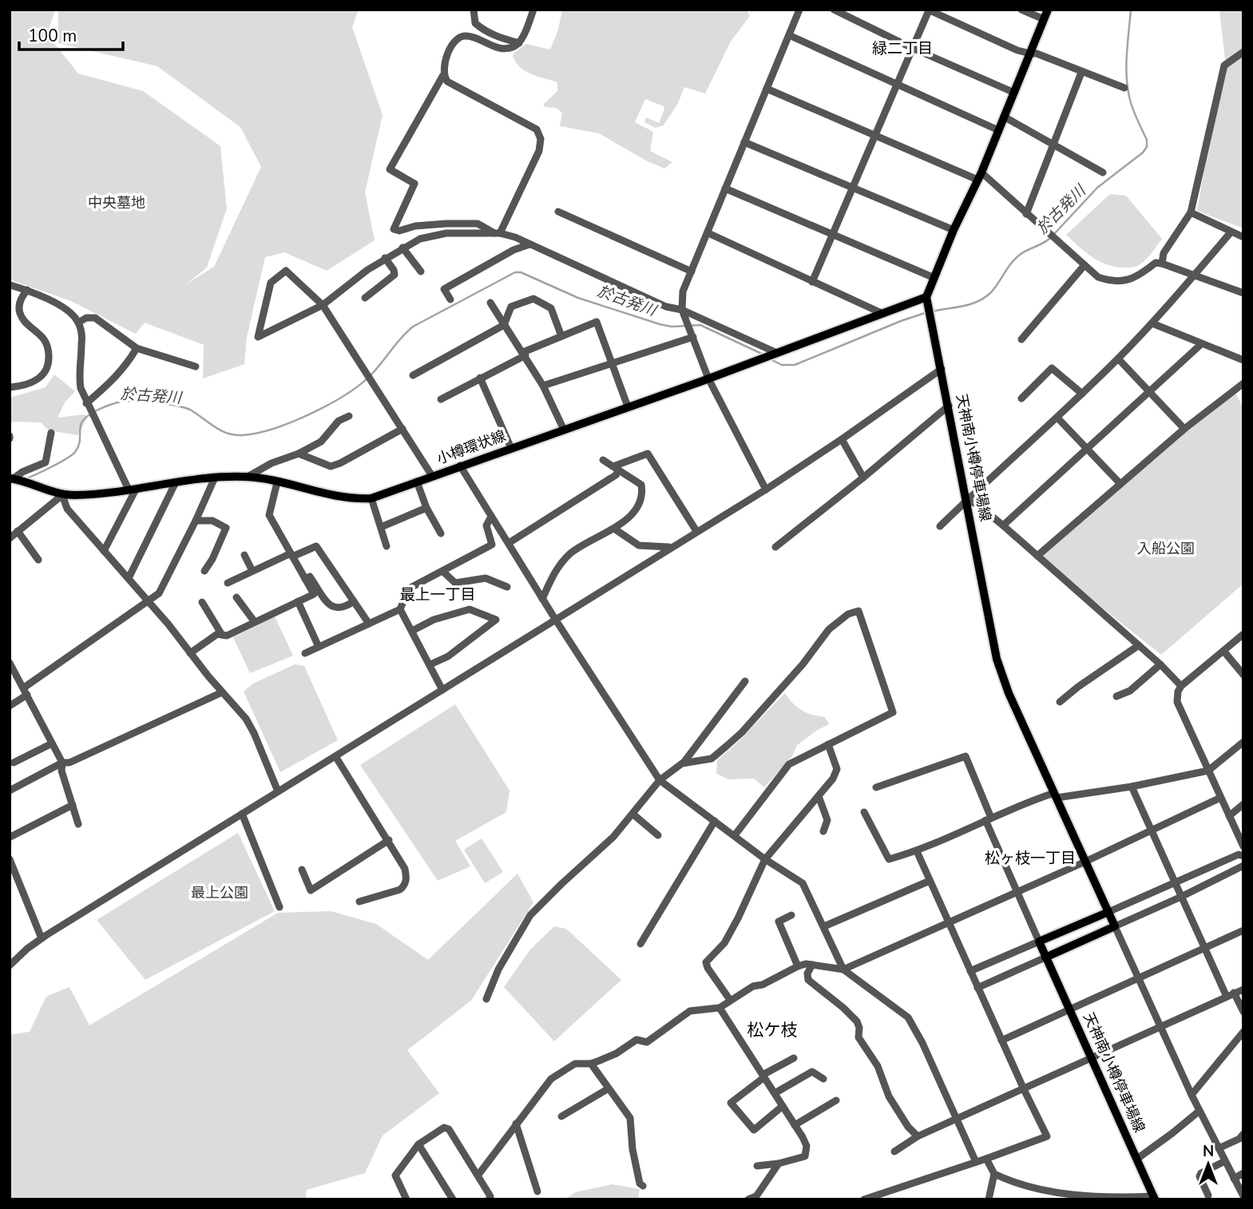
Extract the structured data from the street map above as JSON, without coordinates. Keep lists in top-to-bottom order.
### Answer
{
  "streets": {
    "main road": ["小樽環状線", "天神南小樽停車場線"]
  },
  "crossings": [
    ["小樽環状線", "天神南小樽停車場線"]
  ],
  "districts": [
    "緑二丁目",
    "最上一丁目",
    "松ヶ枝一丁目",
    "松ケ枝"
  ],
  "water": ["於古発川"],
  "parks": ["中央墓地", "入船公園", "最上公園"],
  "scale_bar": "100 m",
  "north": "top"
}
